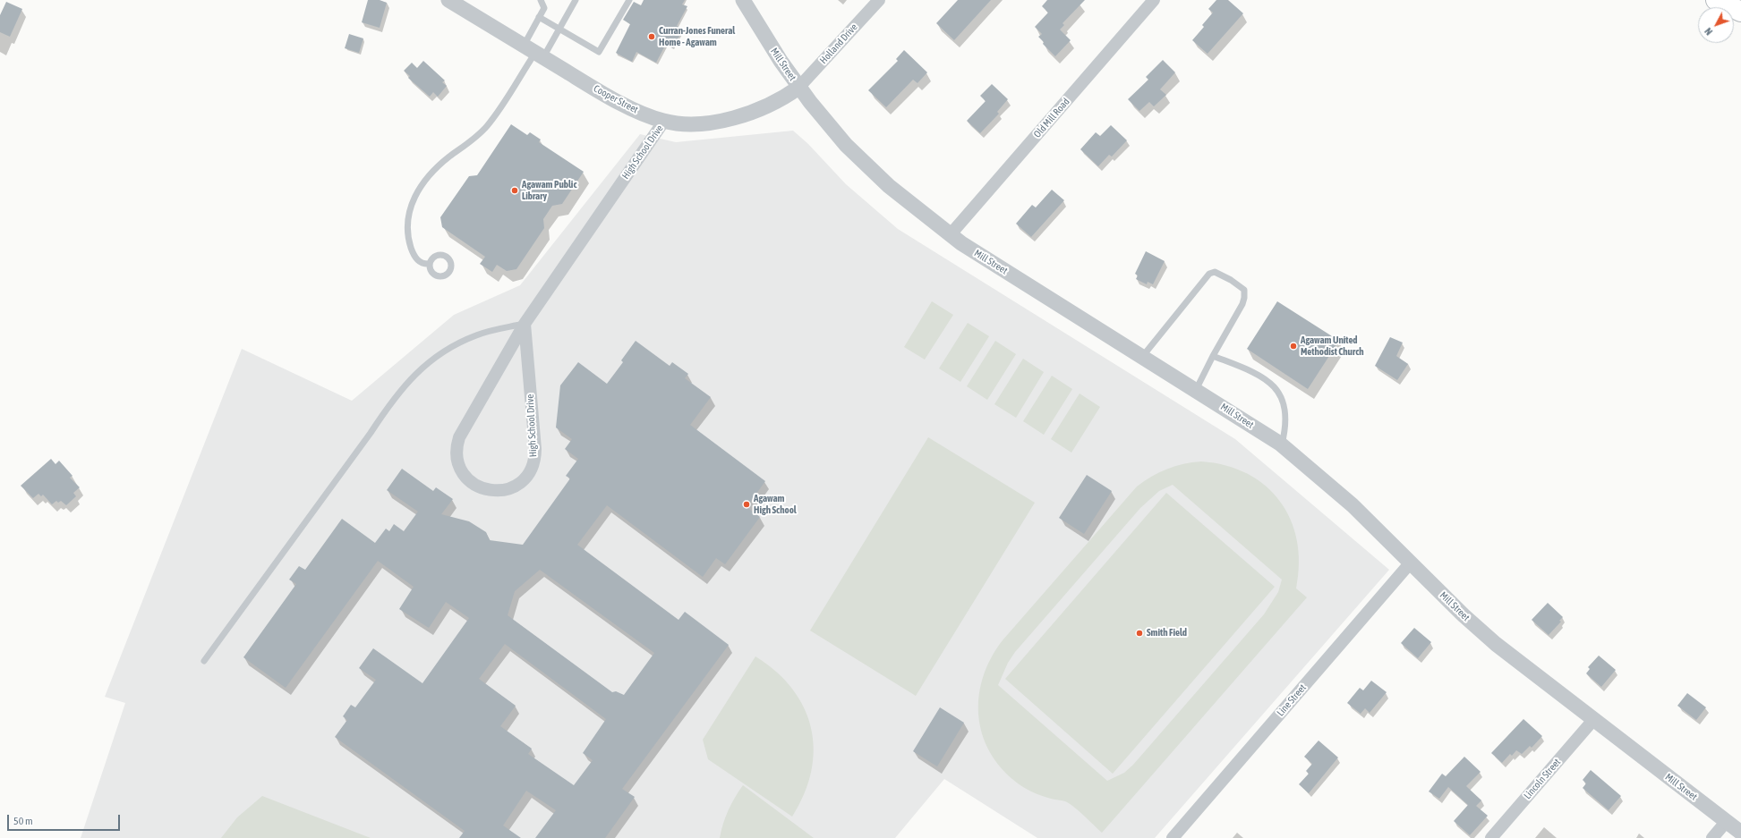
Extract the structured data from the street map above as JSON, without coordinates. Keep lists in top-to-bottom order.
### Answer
{
  "streets": {
    "street": [
      "Holland Drive",
      "Mill Street",
      "Cooper Street",
      "Old Mill Road",
      "High School Drive",
      "Line Street",
      "Lincoln Street"
    ]
  },
  "crossings": [
    ["Holland Drive", "Mill Street"],
    ["Holland Drive", "Cooper Street"],
    ["Mill Street", "Cooper Street"],
    ["Mill Street", "Old Mill Road"],
    ["Mill Street", "Line Street"],
    ["Mill Street", "Lincoln Street"],
    ["Cooper Street", "High School Drive"]
  ],
  "places": [
    "Curran-Jones Funeral Home - Agawam",
    "Agawam Public Library",
    "Agawam United Methodist Church",
    "Agawam High School",
    "Smith Field"
  ],
  "scale_bar": "50 m",
  "north": "bottom left"
}
